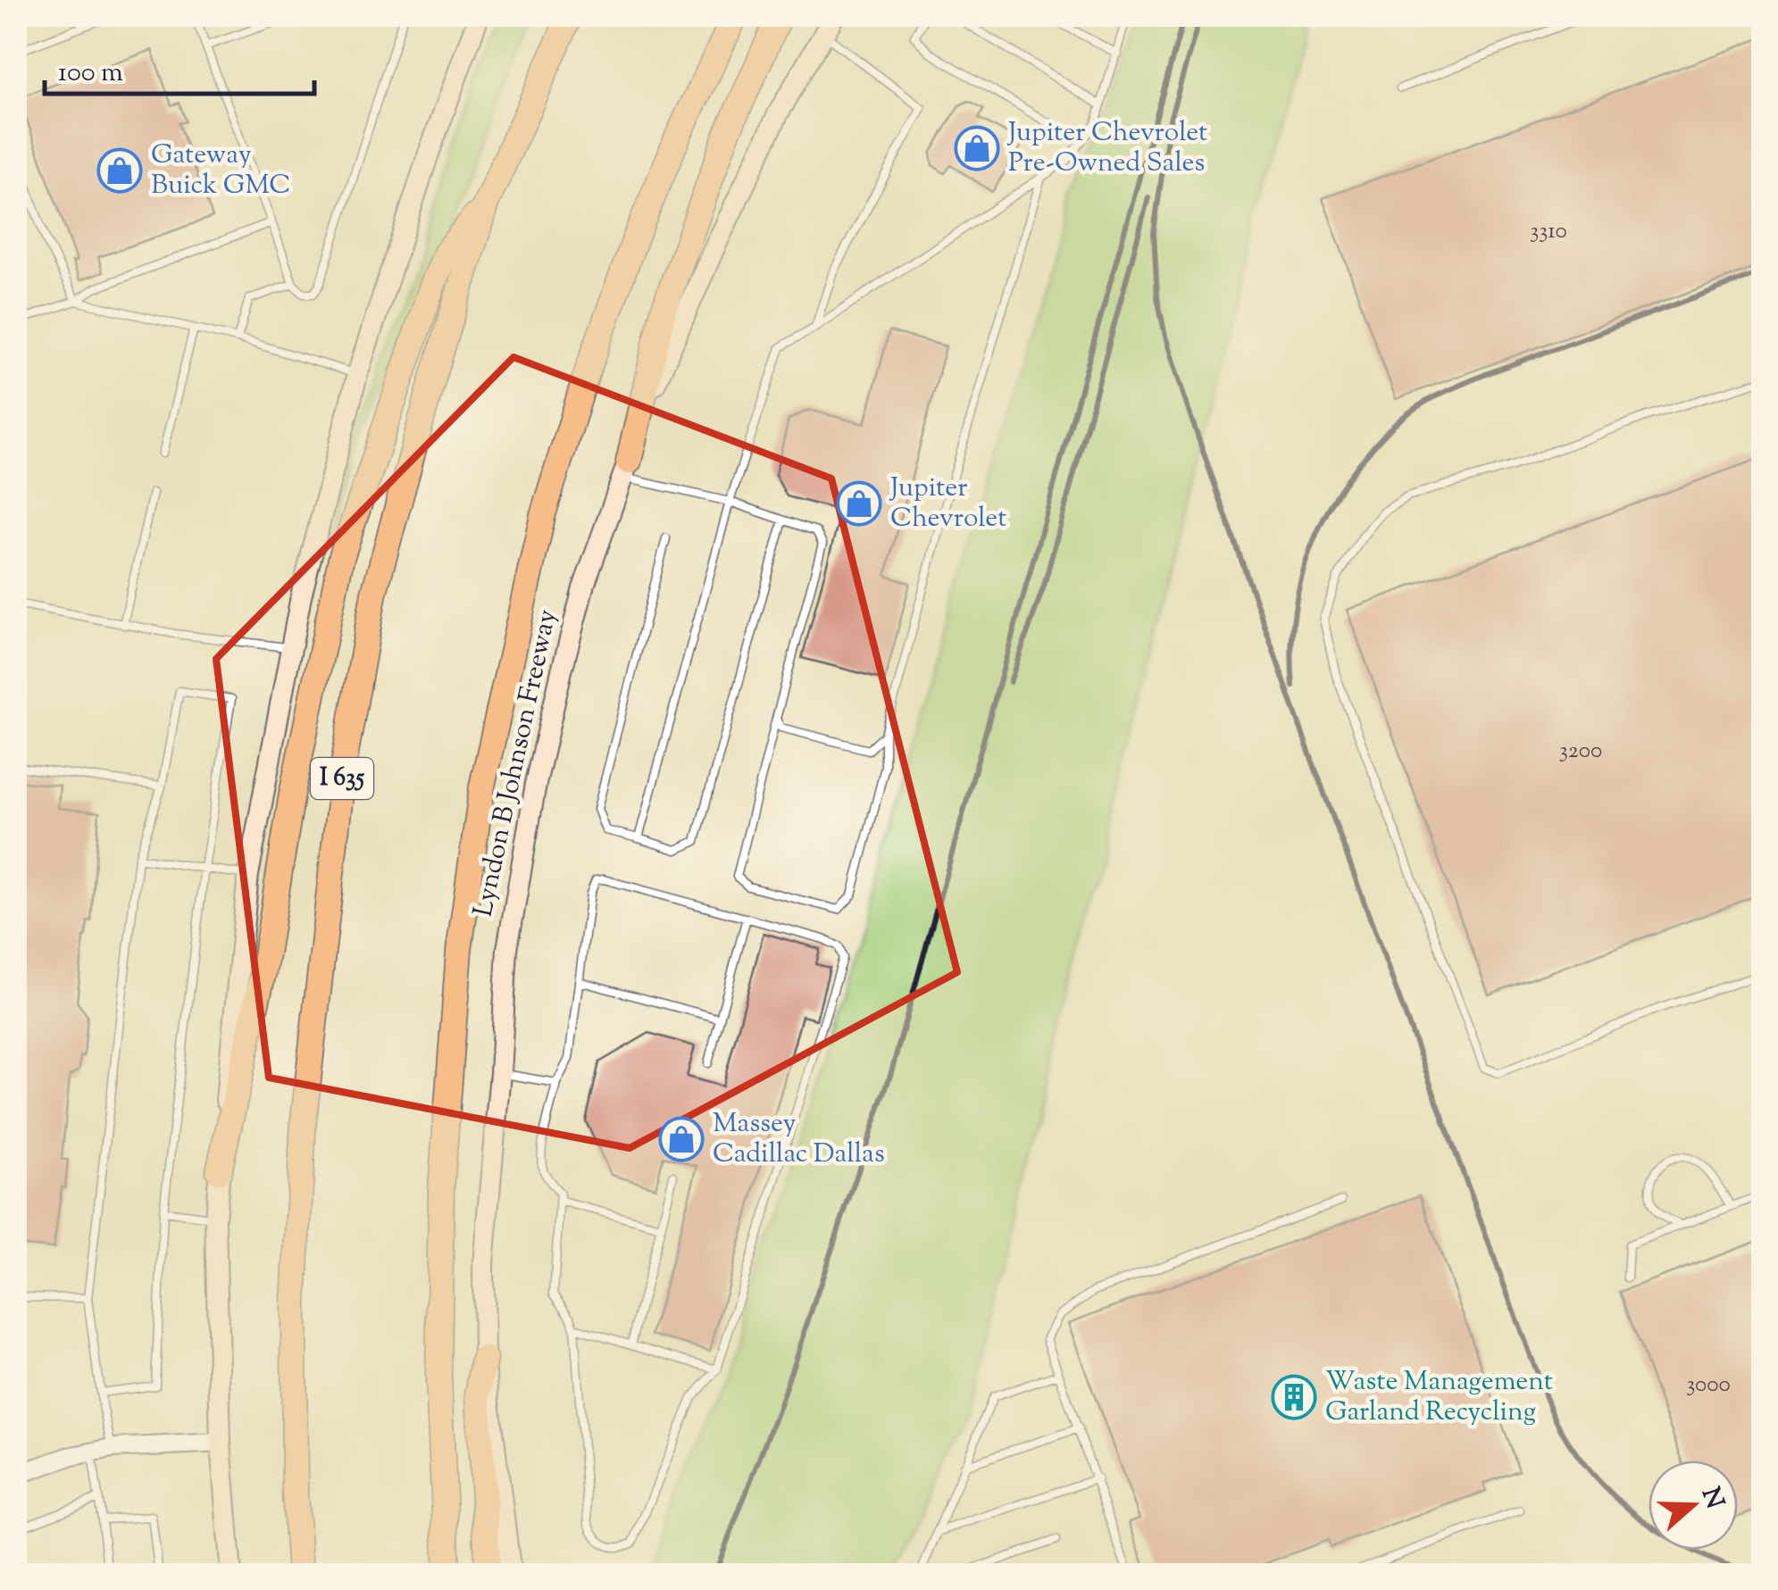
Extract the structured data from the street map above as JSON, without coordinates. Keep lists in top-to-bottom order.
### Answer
{
  "streets": {
    "highway": ["Lyndon B Johnson Freeway", "I 635"]
  },
  "places": {
    "shop": [
      "Jupiter Chevrolet Pre-Owned Sales",
      "Gateway Buick GMC",
      "Jupiter Chevrolet",
      "Massey Cadillac Dallas"
    ],
    "building": ["Waste Management Garland Recycling"]
  },
  "house_numbers": ["3310", "3200", "3000"],
  "scale_bar": "100 m",
  "north": "right"
}
